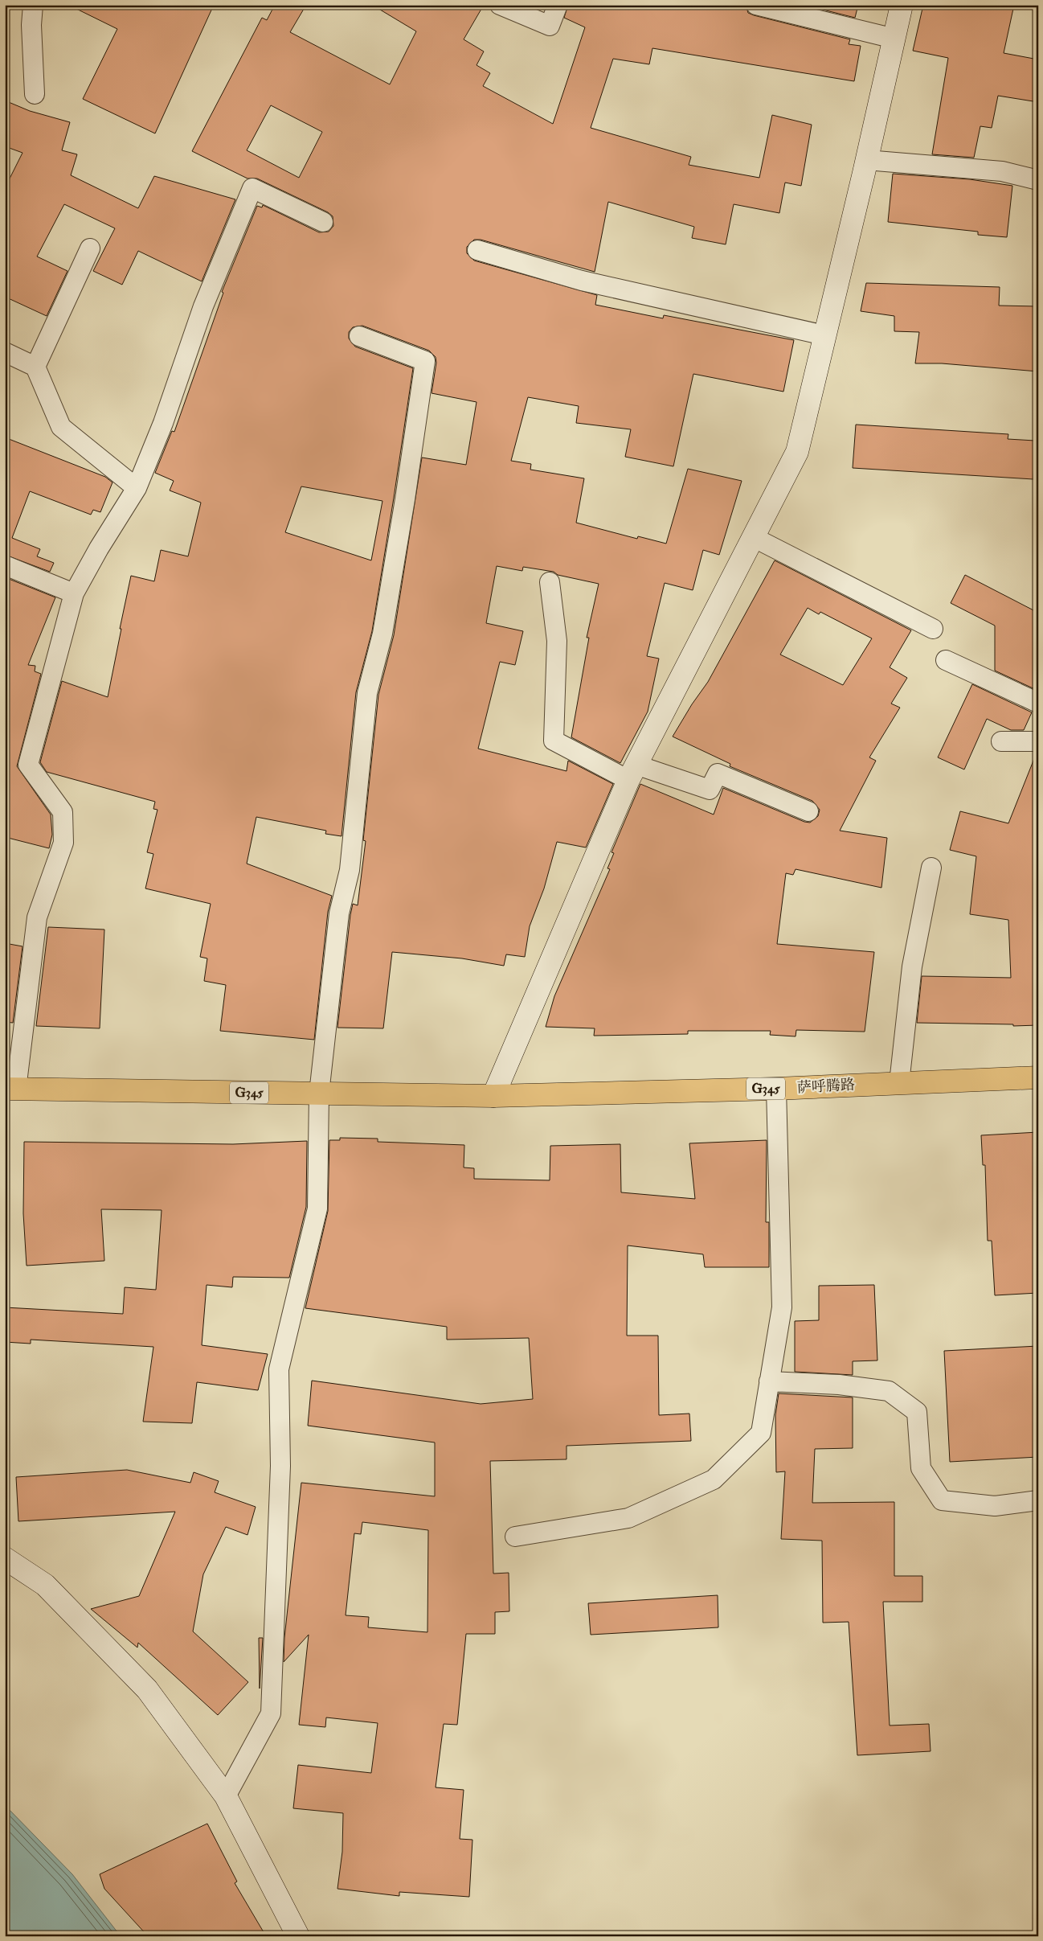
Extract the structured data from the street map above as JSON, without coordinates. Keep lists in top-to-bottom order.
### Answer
{
  "streets": {
    "highway": ["萨呼腾路", "G345"]
  },
  "crossings": [
    ["萨呼腾路", "G345"]
  ]
}
